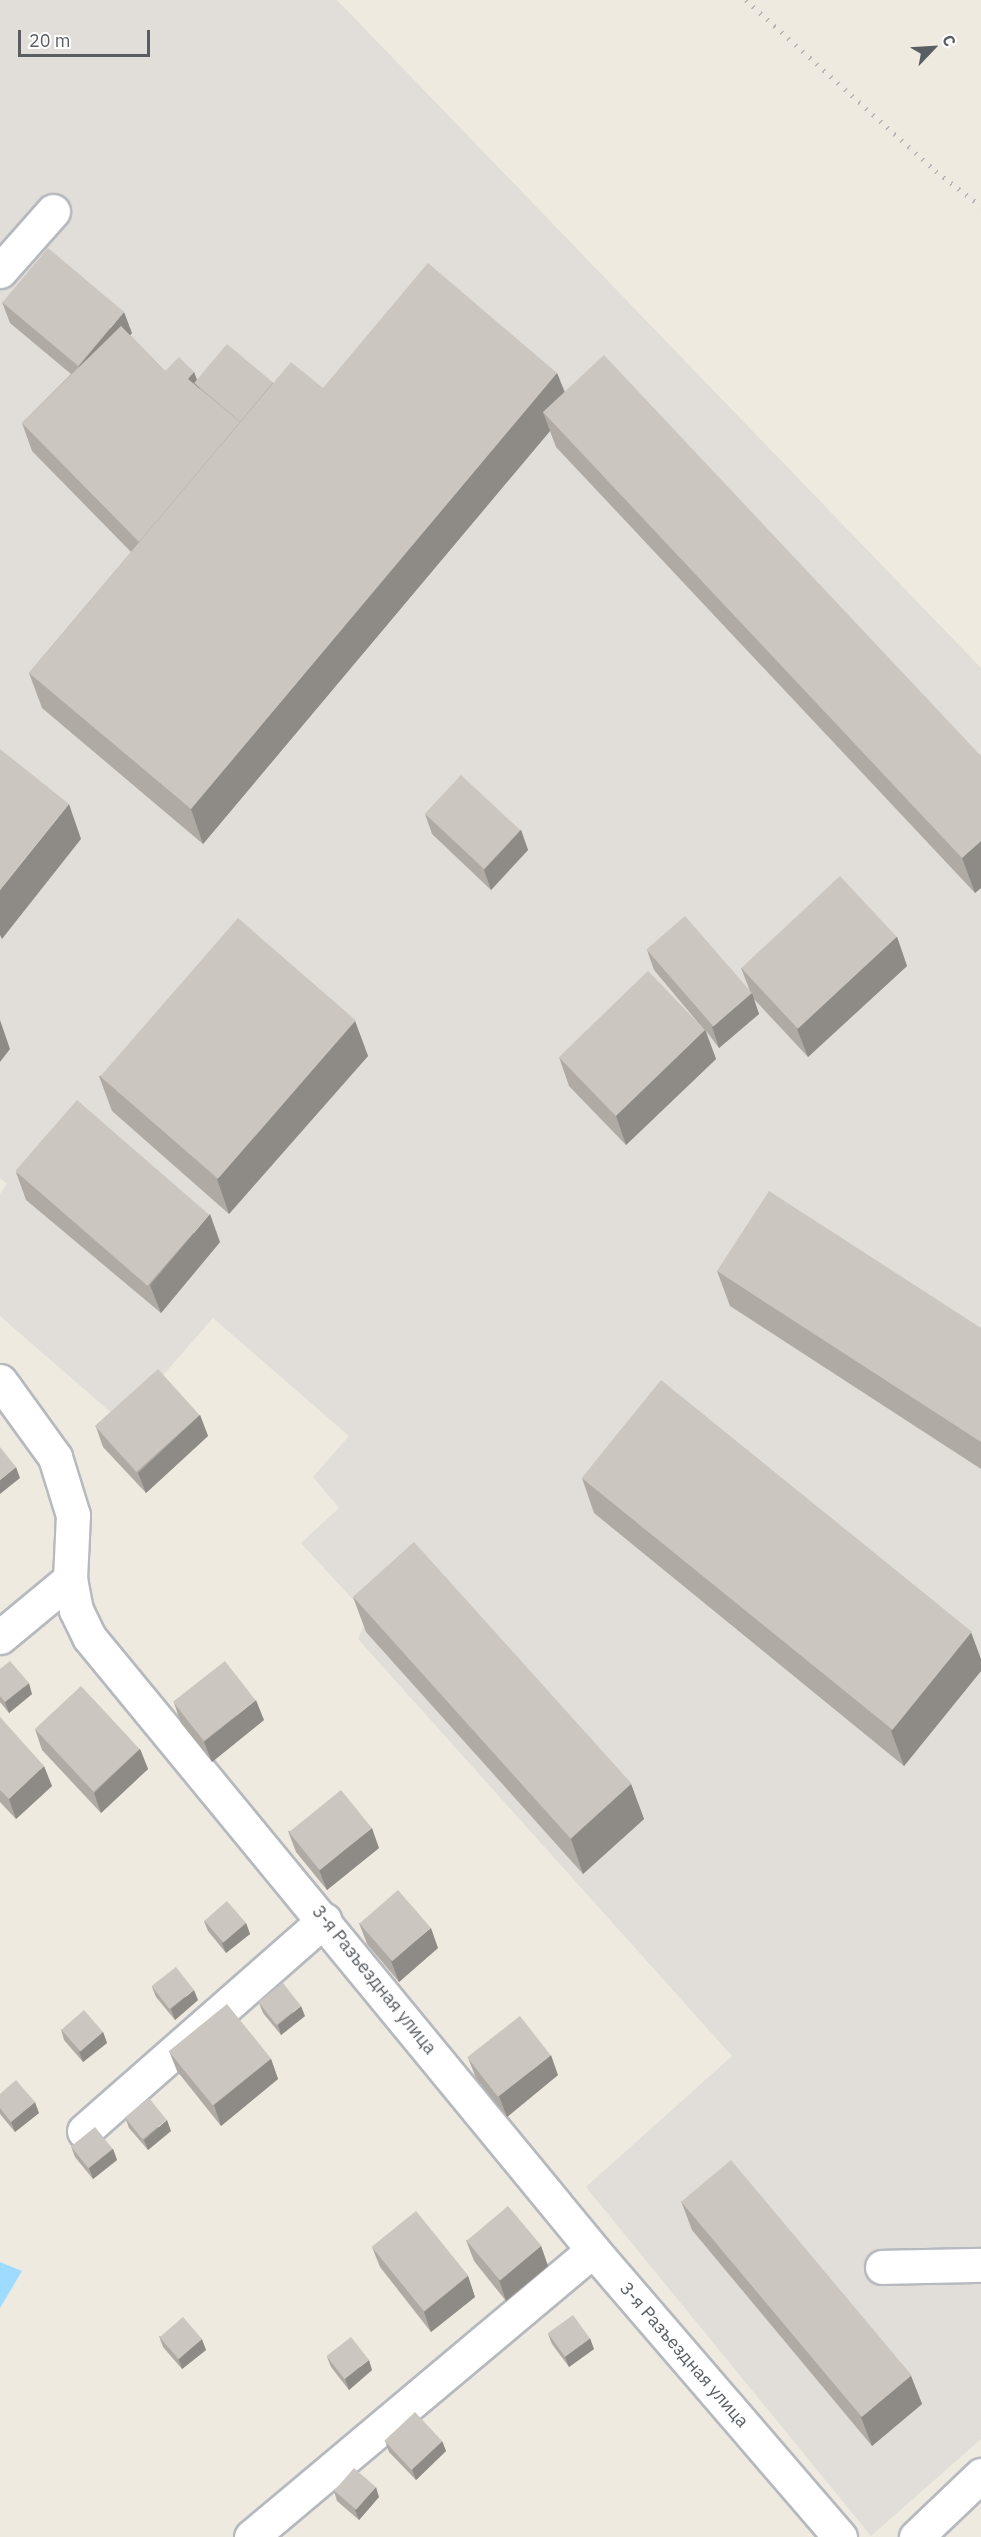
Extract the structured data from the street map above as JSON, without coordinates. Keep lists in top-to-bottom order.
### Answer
{
  "streets": {
    "street": ["3-я Разъездная улица"]
  },
  "scale_bar": "20 m",
  "north": "top right"
}
